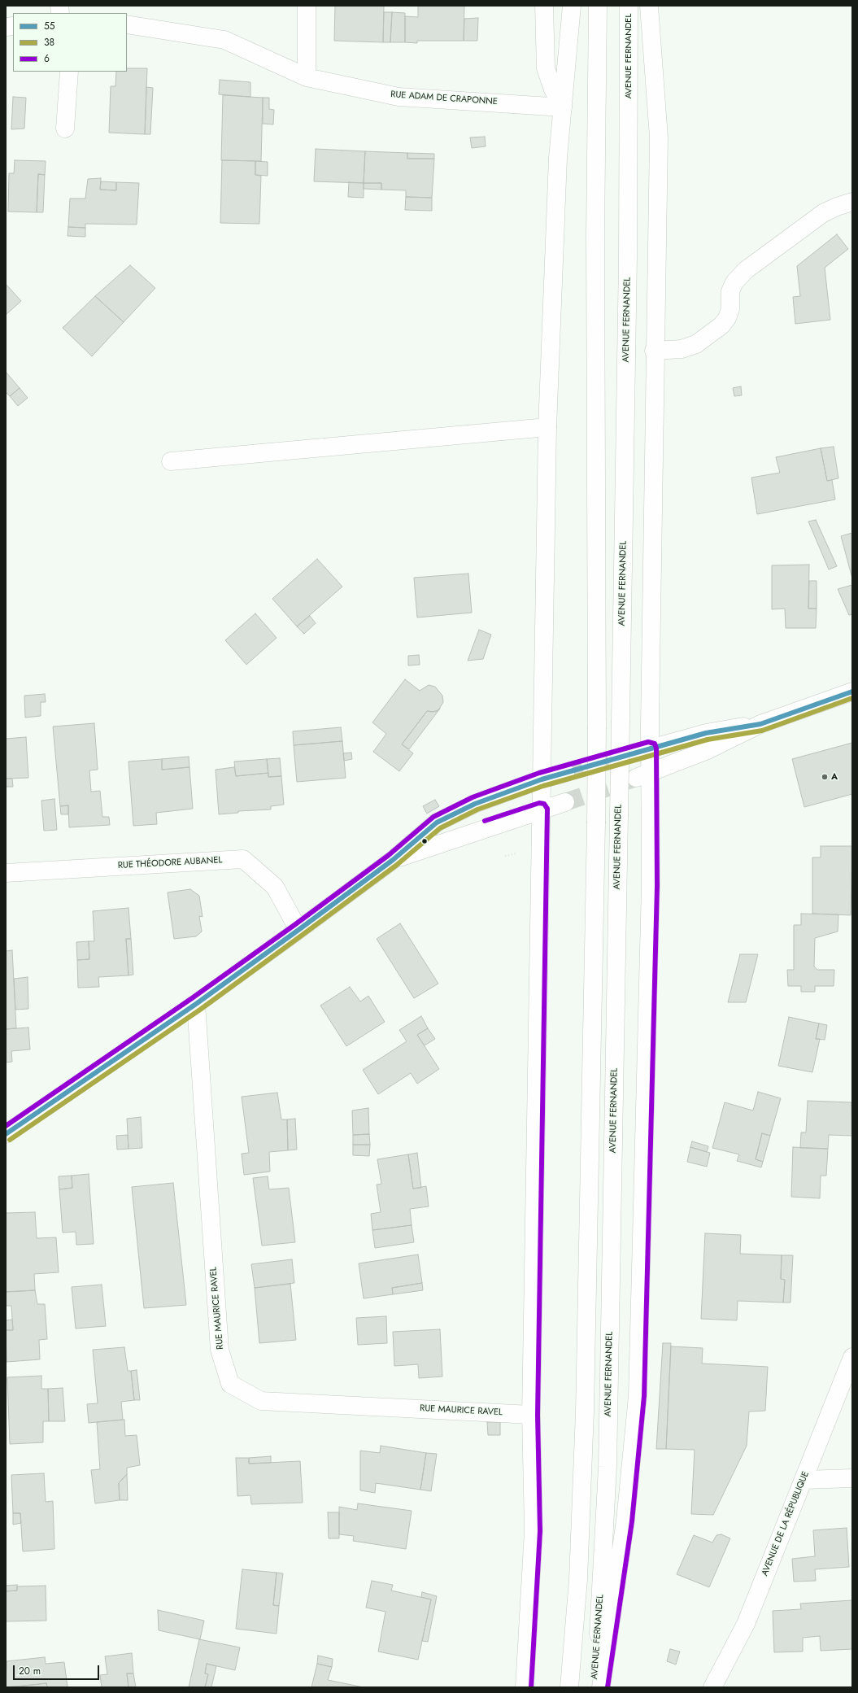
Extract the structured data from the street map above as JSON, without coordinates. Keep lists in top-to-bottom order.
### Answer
{
  "streets": {
    "main road": [
      "AVENUE FERNANDEL",
      "RUE ADAM DE CRAPONNE",
      "RUE THÉODORE AUBANEL",
      "RUE MAURICE RAVEL",
      "AVENUE DE LA RÉPUBLIQUE"
    ]
  },
  "places": ["A"],
  "lines": ["transit line 55", "transit line 38", "transit line 6"],
  "legend": ["55", "38", "6"],
  "scale_bar": "20 m"
}
